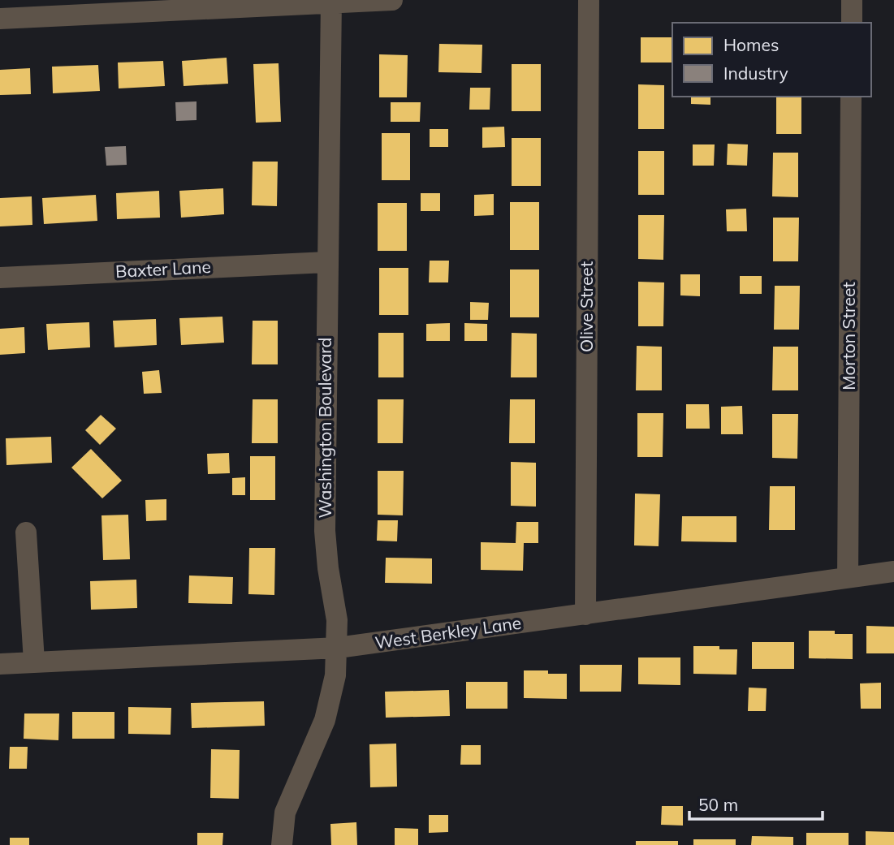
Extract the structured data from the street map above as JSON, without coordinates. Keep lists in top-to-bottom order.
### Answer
{
  "streets": {
    "street": [
      "Baxter Lane",
      "Olive Street",
      "Morton Street",
      "Washington Boulevard",
      "West Berkley Lane"
    ]
  },
  "crossings": [
    ["Baxter Lane", "Washington Boulevard"],
    ["Olive Street", "West Berkley Lane"],
    ["Morton Street", "West Berkley Lane"],
    ["Washington Boulevard", "West Berkley Lane"]
  ],
  "legend": ["Homes", "Industry"],
  "scale_bar": "50 m"
}
